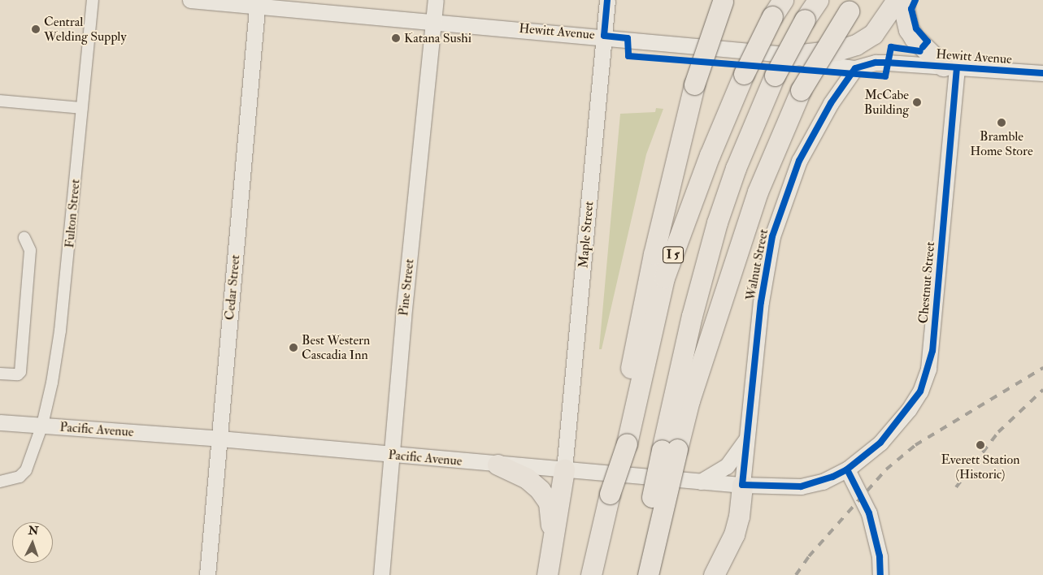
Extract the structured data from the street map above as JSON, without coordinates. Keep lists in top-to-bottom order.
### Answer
{
  "streets": {
    "highway": ["I 5"],
    "street": [
      "Hewitt Avenue",
      "Fulton Street",
      "Maple Street",
      "Walnut Street",
      "Chestnut Street",
      "Cedar Street",
      "Pine Street",
      "Pacific Avenue"
    ]
  },
  "crossings": [
    ["Hewitt Avenue", "Maple Street"],
    ["Hewitt Avenue", "Walnut Street"],
    ["Hewitt Avenue", "Chestnut Street"],
    ["Hewitt Avenue", "Cedar Street"],
    ["Hewitt Avenue", "Pine Street"],
    ["Fulton Street", "Pacific Avenue"],
    ["Maple Street", "Pacific Avenue"],
    ["Walnut Street", "Pacific Avenue"],
    ["Chestnut Street", "Pacific Avenue"],
    ["Cedar Street", "Pacific Avenue"],
    ["Pine Street", "Pacific Avenue"]
  ],
  "places": [
    "Central Welding Supply",
    "Katana Sushi",
    "McCabe Building",
    "Bramble Home Store",
    "Best Western Cascadia Inn",
    "Everett Station (Historic)"
  ],
  "north": "top"
}
